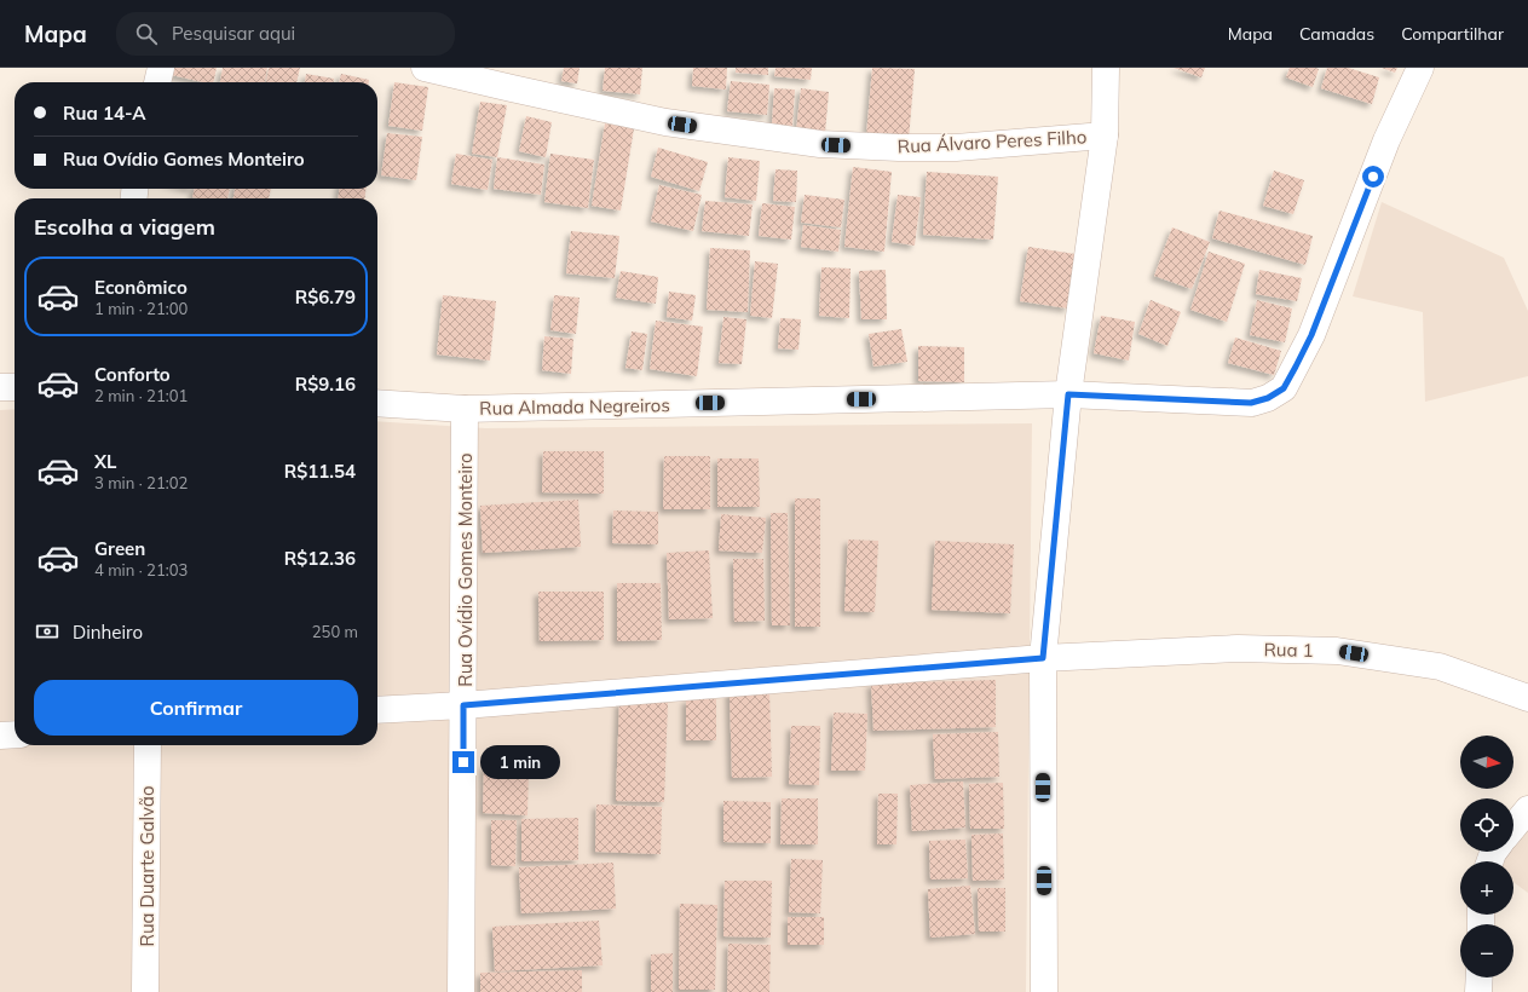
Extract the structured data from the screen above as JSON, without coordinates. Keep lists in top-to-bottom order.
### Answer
{
  "streets": {
    "street": [
      "Rua Álvaro Peres Filho",
      "Rua Almada Negreiros",
      "Rua Ovídio Gomes Monteiro",
      "Rua 1",
      "Rua Duarte Galvão"
    ]
  },
  "crossings": [
    ["Rua Almada Negreiros", "Rua Ovídio Gomes Monteiro"],
    ["Rua Ovídio Gomes Monteiro", "Rua 1"]
  ],
  "north": "right",
  "page": {
    "header": "Mapa",
    "search": "Pesquisar aqui",
    "nav": ["Mapa", "Camadas", "Compartilhar"],
    "banner": ["Rua 14-A", "Rua Ovídio Gomes Monteiro"],
    "heading": "Escolha a viagem",
    "list": [
      {
        "name": "Econômico",
        "note": "1 min · 21:00",
        "value": "R$6.79"
      },
      {
        "name": "Conforto",
        "note": "2 min · 21:01",
        "value": "R$9.16"
      },
      {
        "name": "XL",
        "note": "3 min · 21:02",
        "value": "R$11.54"
      },
      {
        "name": "Green",
        "note": "4 min · 21:03",
        "value": "R$12.36"
      }
    ],
    "pay": ["Dinheiro", "250 m"],
    "buttons": "Confirmar",
    "map_buttons": ["+", "−"],
    "bubble": "1 min"
  }
}
